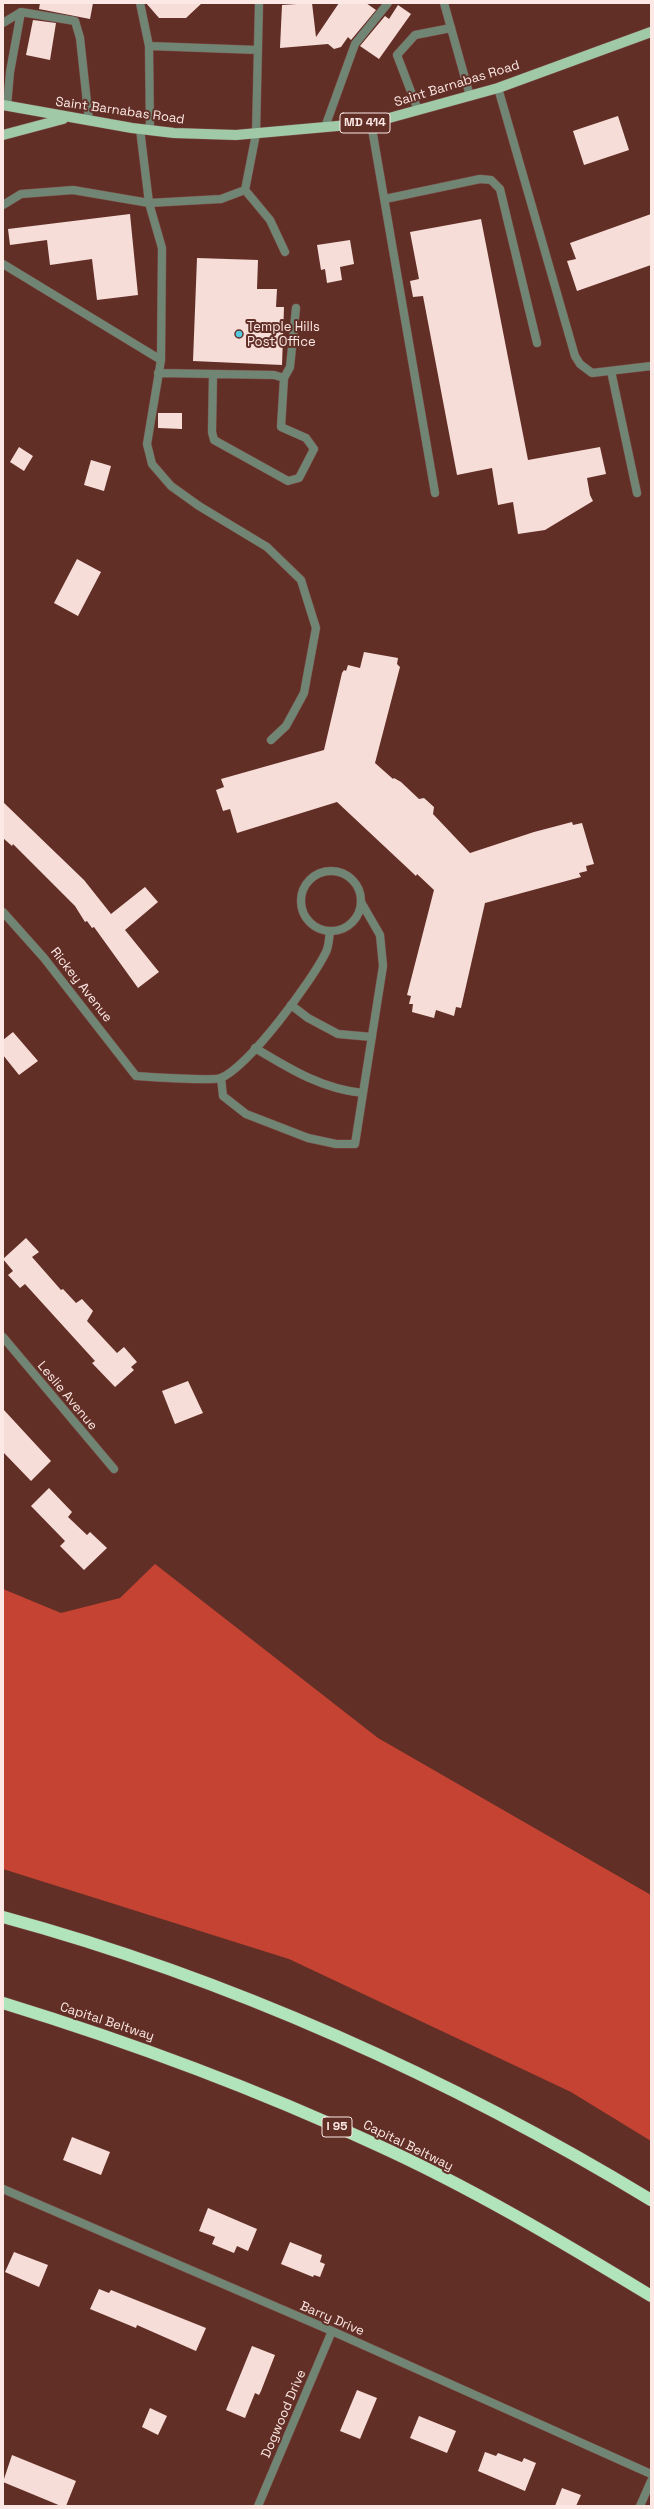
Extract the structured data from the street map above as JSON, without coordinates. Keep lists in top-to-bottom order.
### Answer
{
  "streets": {
    "highway": ["Capital Beltway", "I 95"],
    "main road": ["Saint Barnabas Road", "MD 414"],
    "street": [
      "Rickey Avenue",
      "Leslie Avenue",
      "Barry Drive",
      "Dogwood Drive"
    ]
  },
  "crossings": [
    ["Barry Drive", "Dogwood Drive"]
  ],
  "places": ["Temple Hills Post Office"]
}
